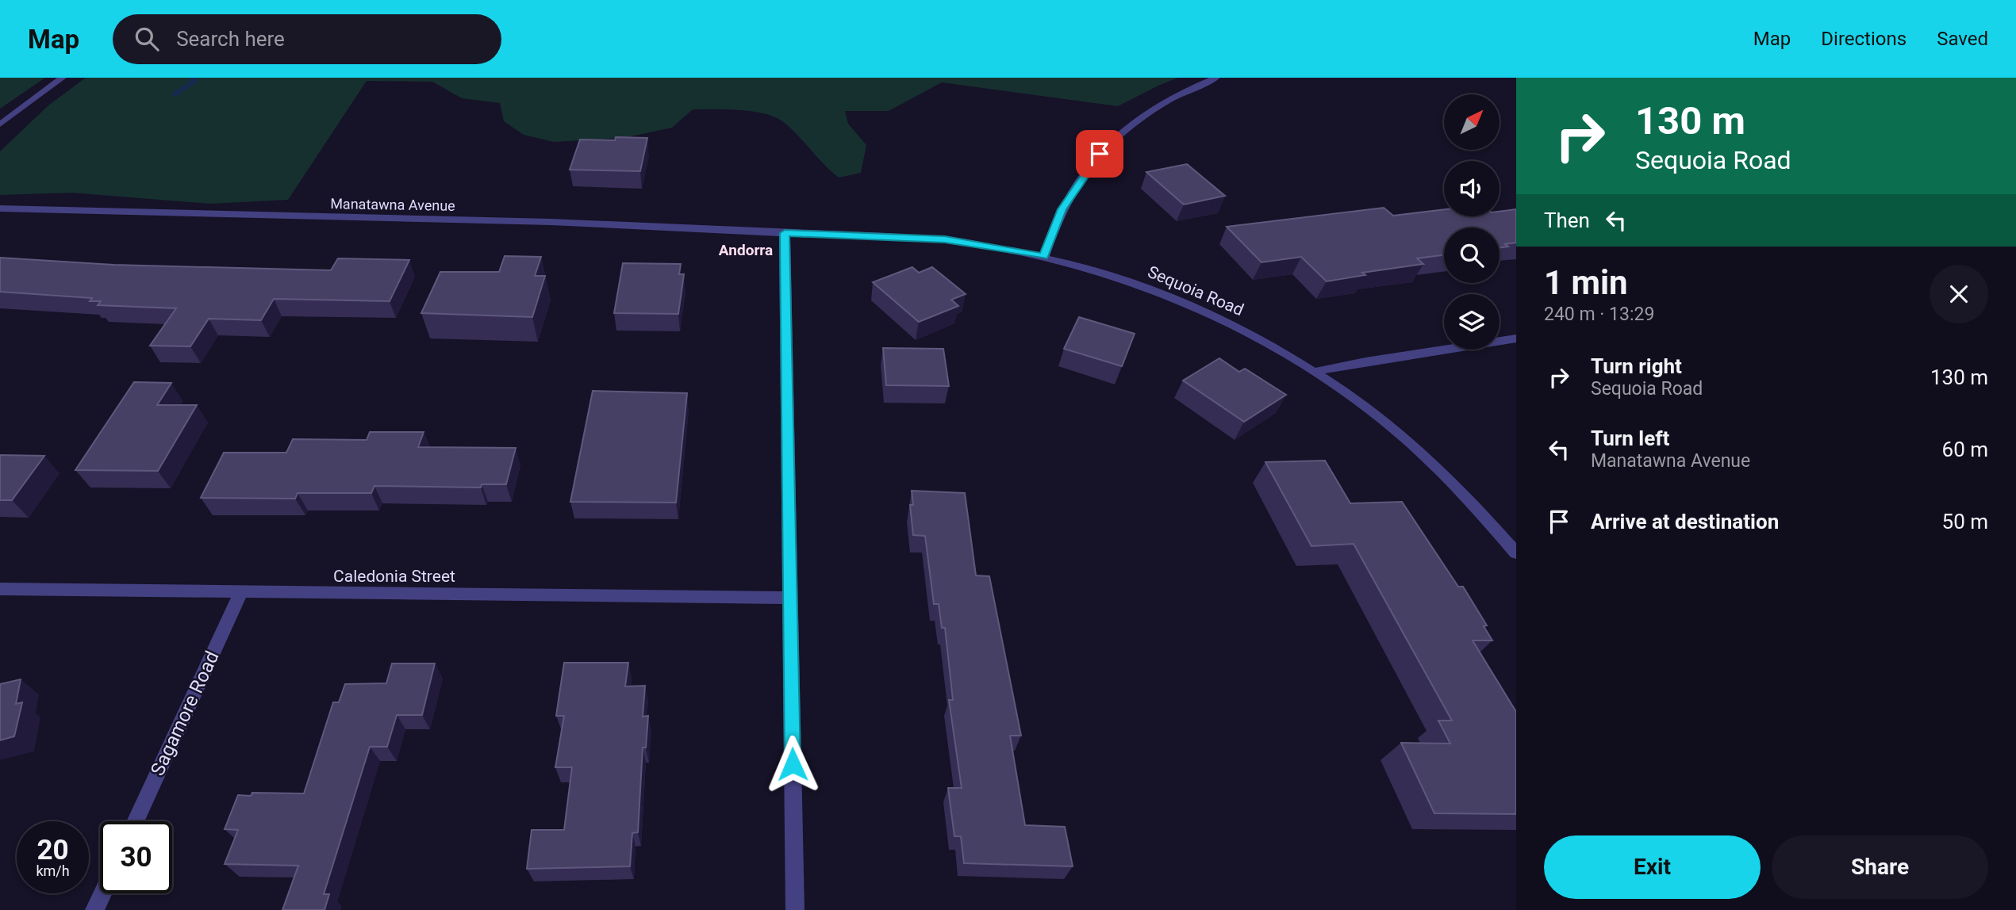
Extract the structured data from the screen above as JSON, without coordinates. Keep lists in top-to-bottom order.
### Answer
{
  "streets": {
    "street": [
      "Manatawna Avenue",
      "Sequoia Road",
      "Caledonia Street",
      "Sagamore Road"
    ]
  },
  "crossings": [
    ["Manatawna Avenue", "Sequoia Road"],
    ["Caledonia Street", "Sagamore Road"]
  ],
  "districts": ["Andorra"],
  "north": "top right",
  "page": {
    "header": "Map",
    "search": "Search here",
    "nav": ["Map", "Directions", "Saved"],
    "turn": ["130 m", "Sequoia Road"],
    "then": "Then",
    "heading": ["1 min", "240 m · 13:29"],
    "list": [
      {
        "name": "Turn right",
        "note": "Sequoia Road",
        "value": "130 m"
      },
      {
        "name": "Turn left",
        "note": "Manatawna Avenue",
        "value": "60 m"
      },
      {
        "name": "Arrive at destination",
        "value": "50 m"
      }
    ],
    "speed": "20 km/h",
    "limit": "30",
    "buttons": ["Exit", "Share"]
  }
}
